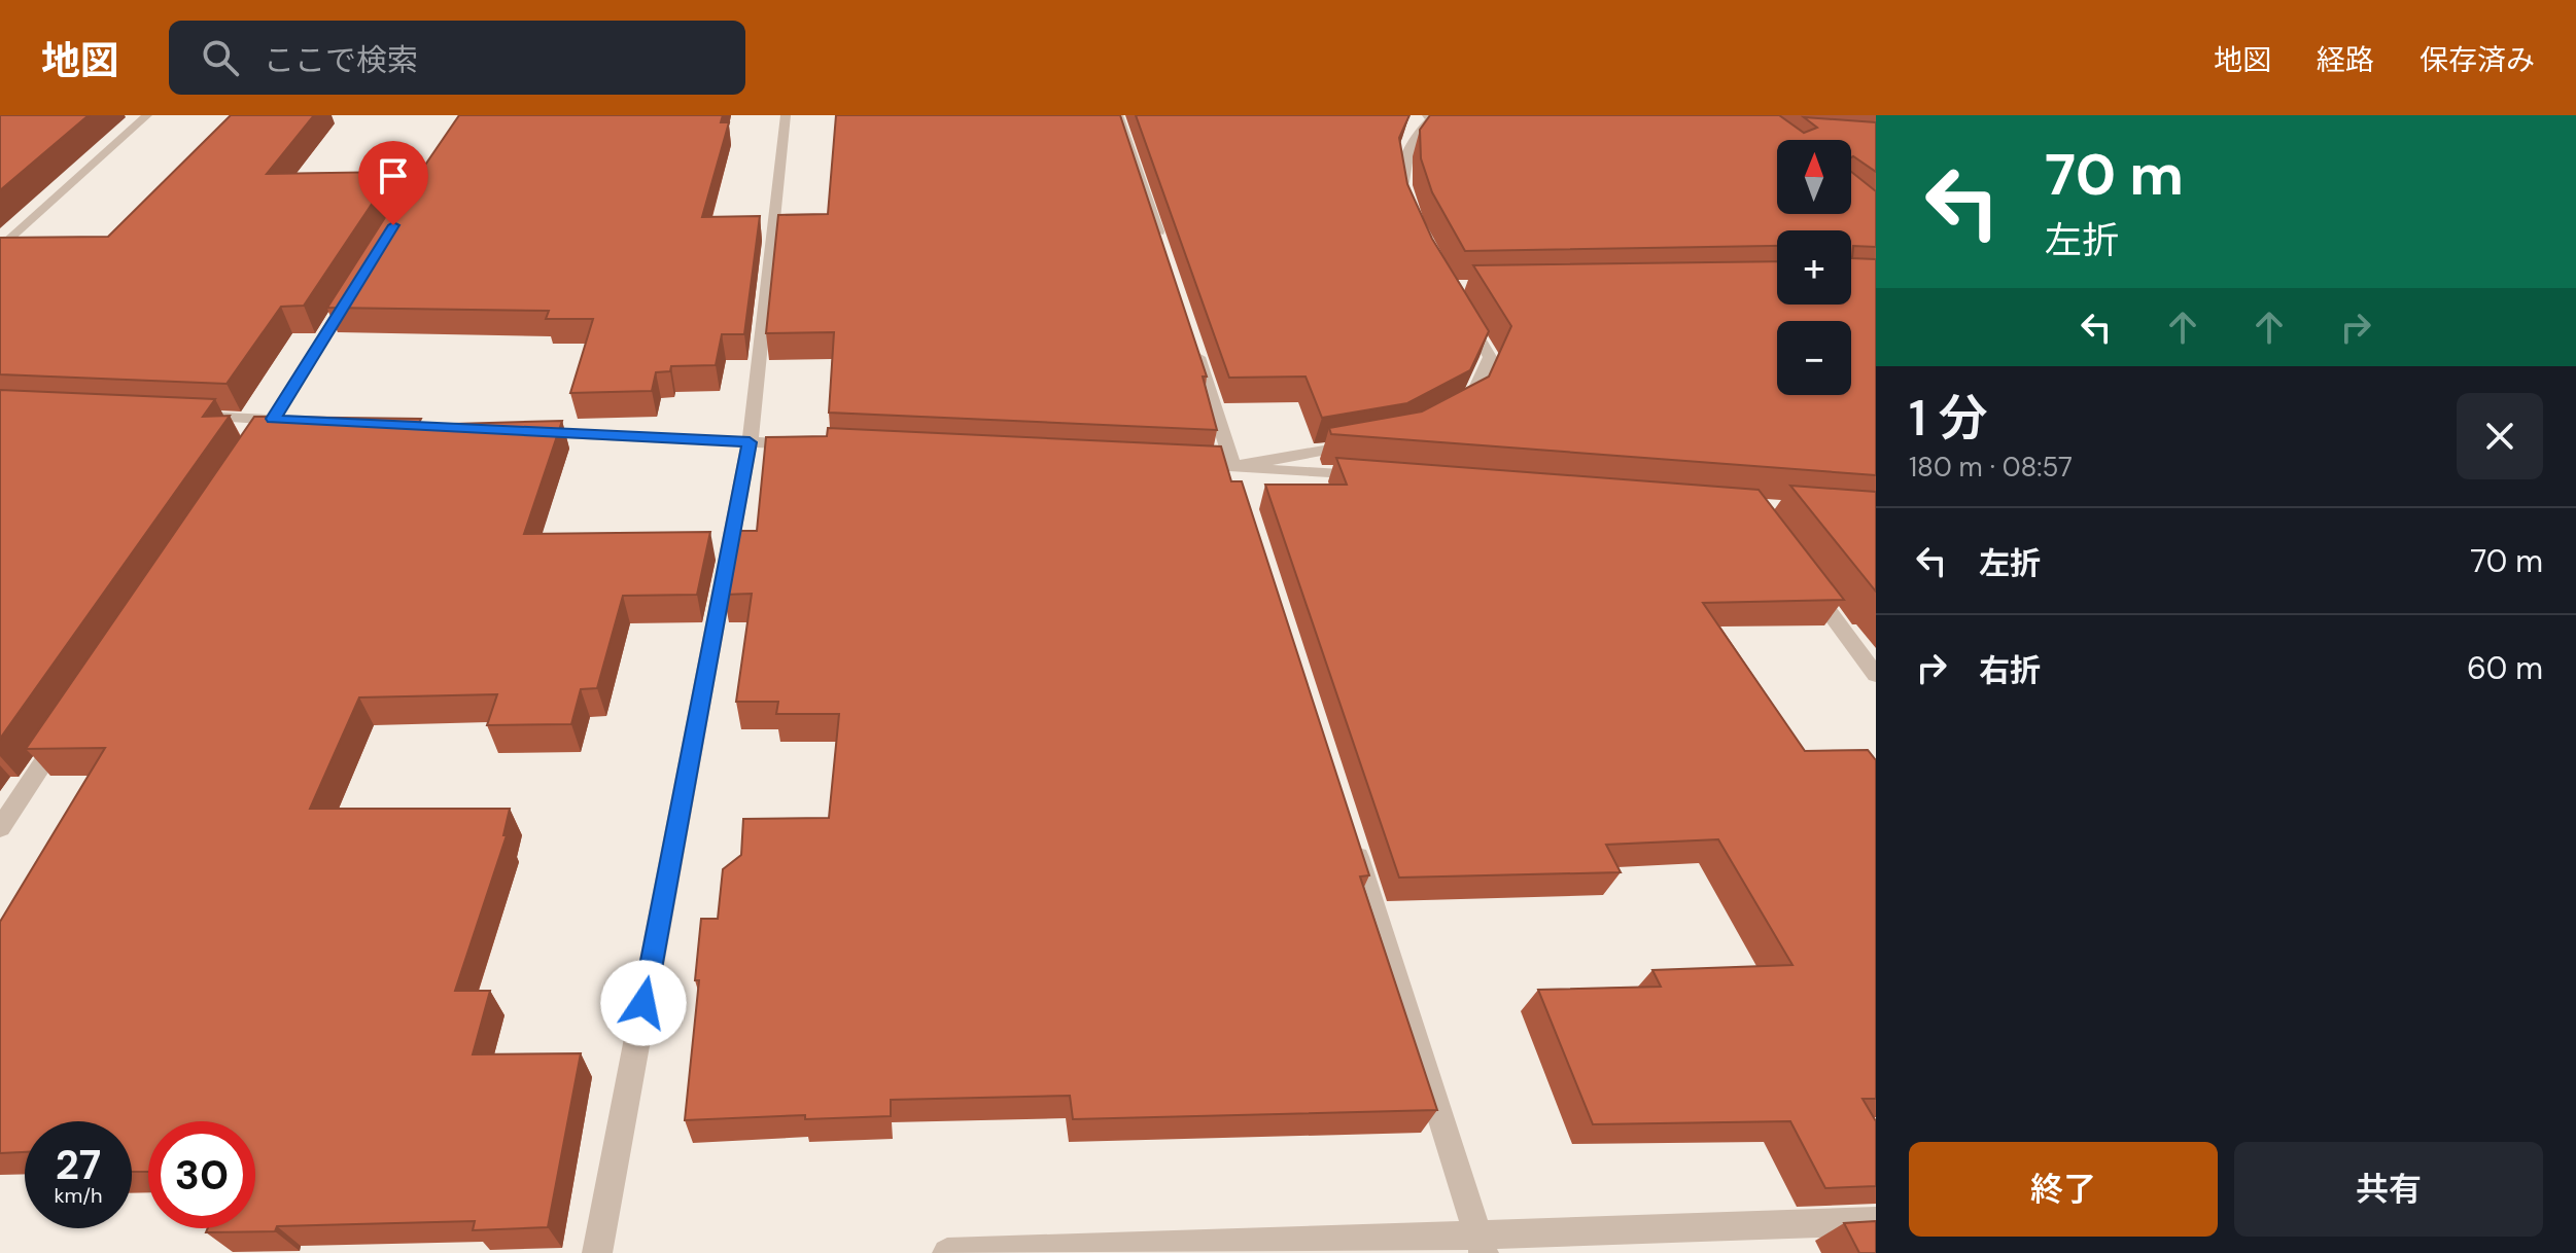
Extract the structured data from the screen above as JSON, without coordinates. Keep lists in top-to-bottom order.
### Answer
{
  "north": "top",
  "page": {
    "header": "地図",
    "search": "ここで検索",
    "nav": ["地図", "経路", "保存済み"],
    "turn": ["70 m", "左折"],
    "map_buttons": ["+", "−"],
    "heading": ["1 分", "180 m · 08:57"],
    "list": [
      {
        "name": "左折",
        "value": "70 m"
      },
      {
        "name": "右折",
        "value": "60 m"
      }
    ],
    "speed": "27 km/h",
    "limit": "30",
    "buttons": ["終了", "共有"]
  }
}
